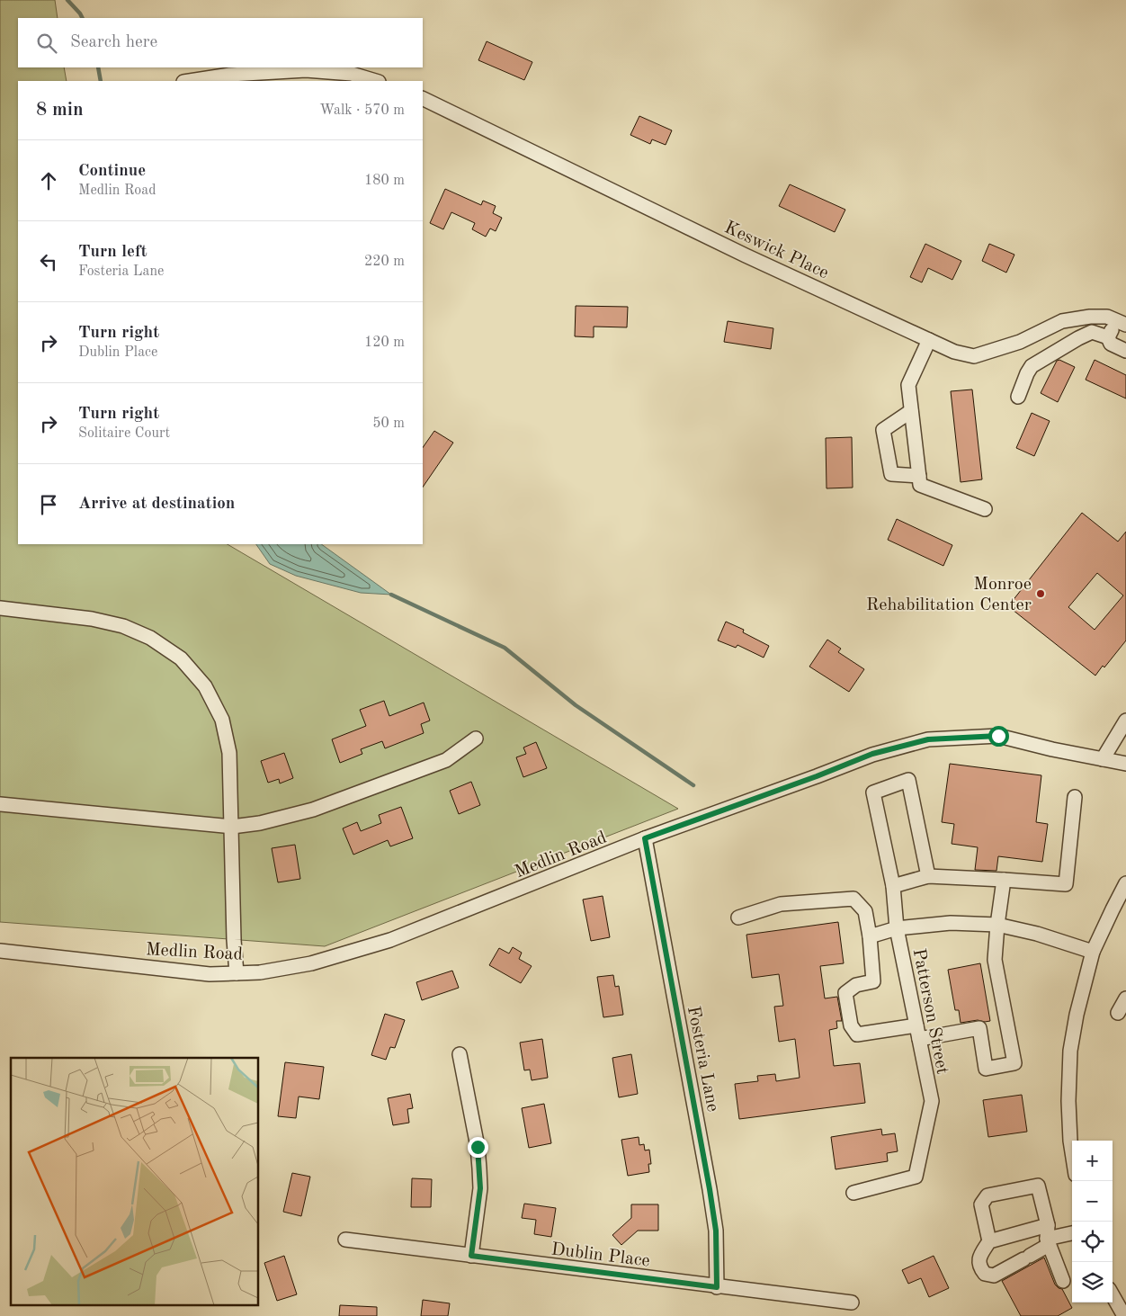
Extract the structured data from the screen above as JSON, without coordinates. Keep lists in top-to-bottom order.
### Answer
{
  "streets": {
    "street": [
      "Keswick Place",
      "Medlin Road",
      "Patterson Street",
      "Fosteria Lane",
      "Dublin Place"
    ]
  },
  "crossings": [
    ["Medlin Road", "Fosteria Lane"],
    ["Fosteria Lane", "Dublin Place"]
  ],
  "places": ["Monroe Rehabilitation Center"],
  "page": {
    "search": "Search here",
    "heading": ["8 min", "Walk · 570 m"],
    "list": [
      ["Continue", "Medlin Road", "180 m"],
      ["Turn left", "Fosteria Lane", "220 m"],
      ["Turn right", "Dublin Place", "120 m"],
      ["Turn right", "Solitaire Court", "50 m"],
      "Arrive at destination"
    ],
    "map_buttons": ["+", "−"]
  }
}
